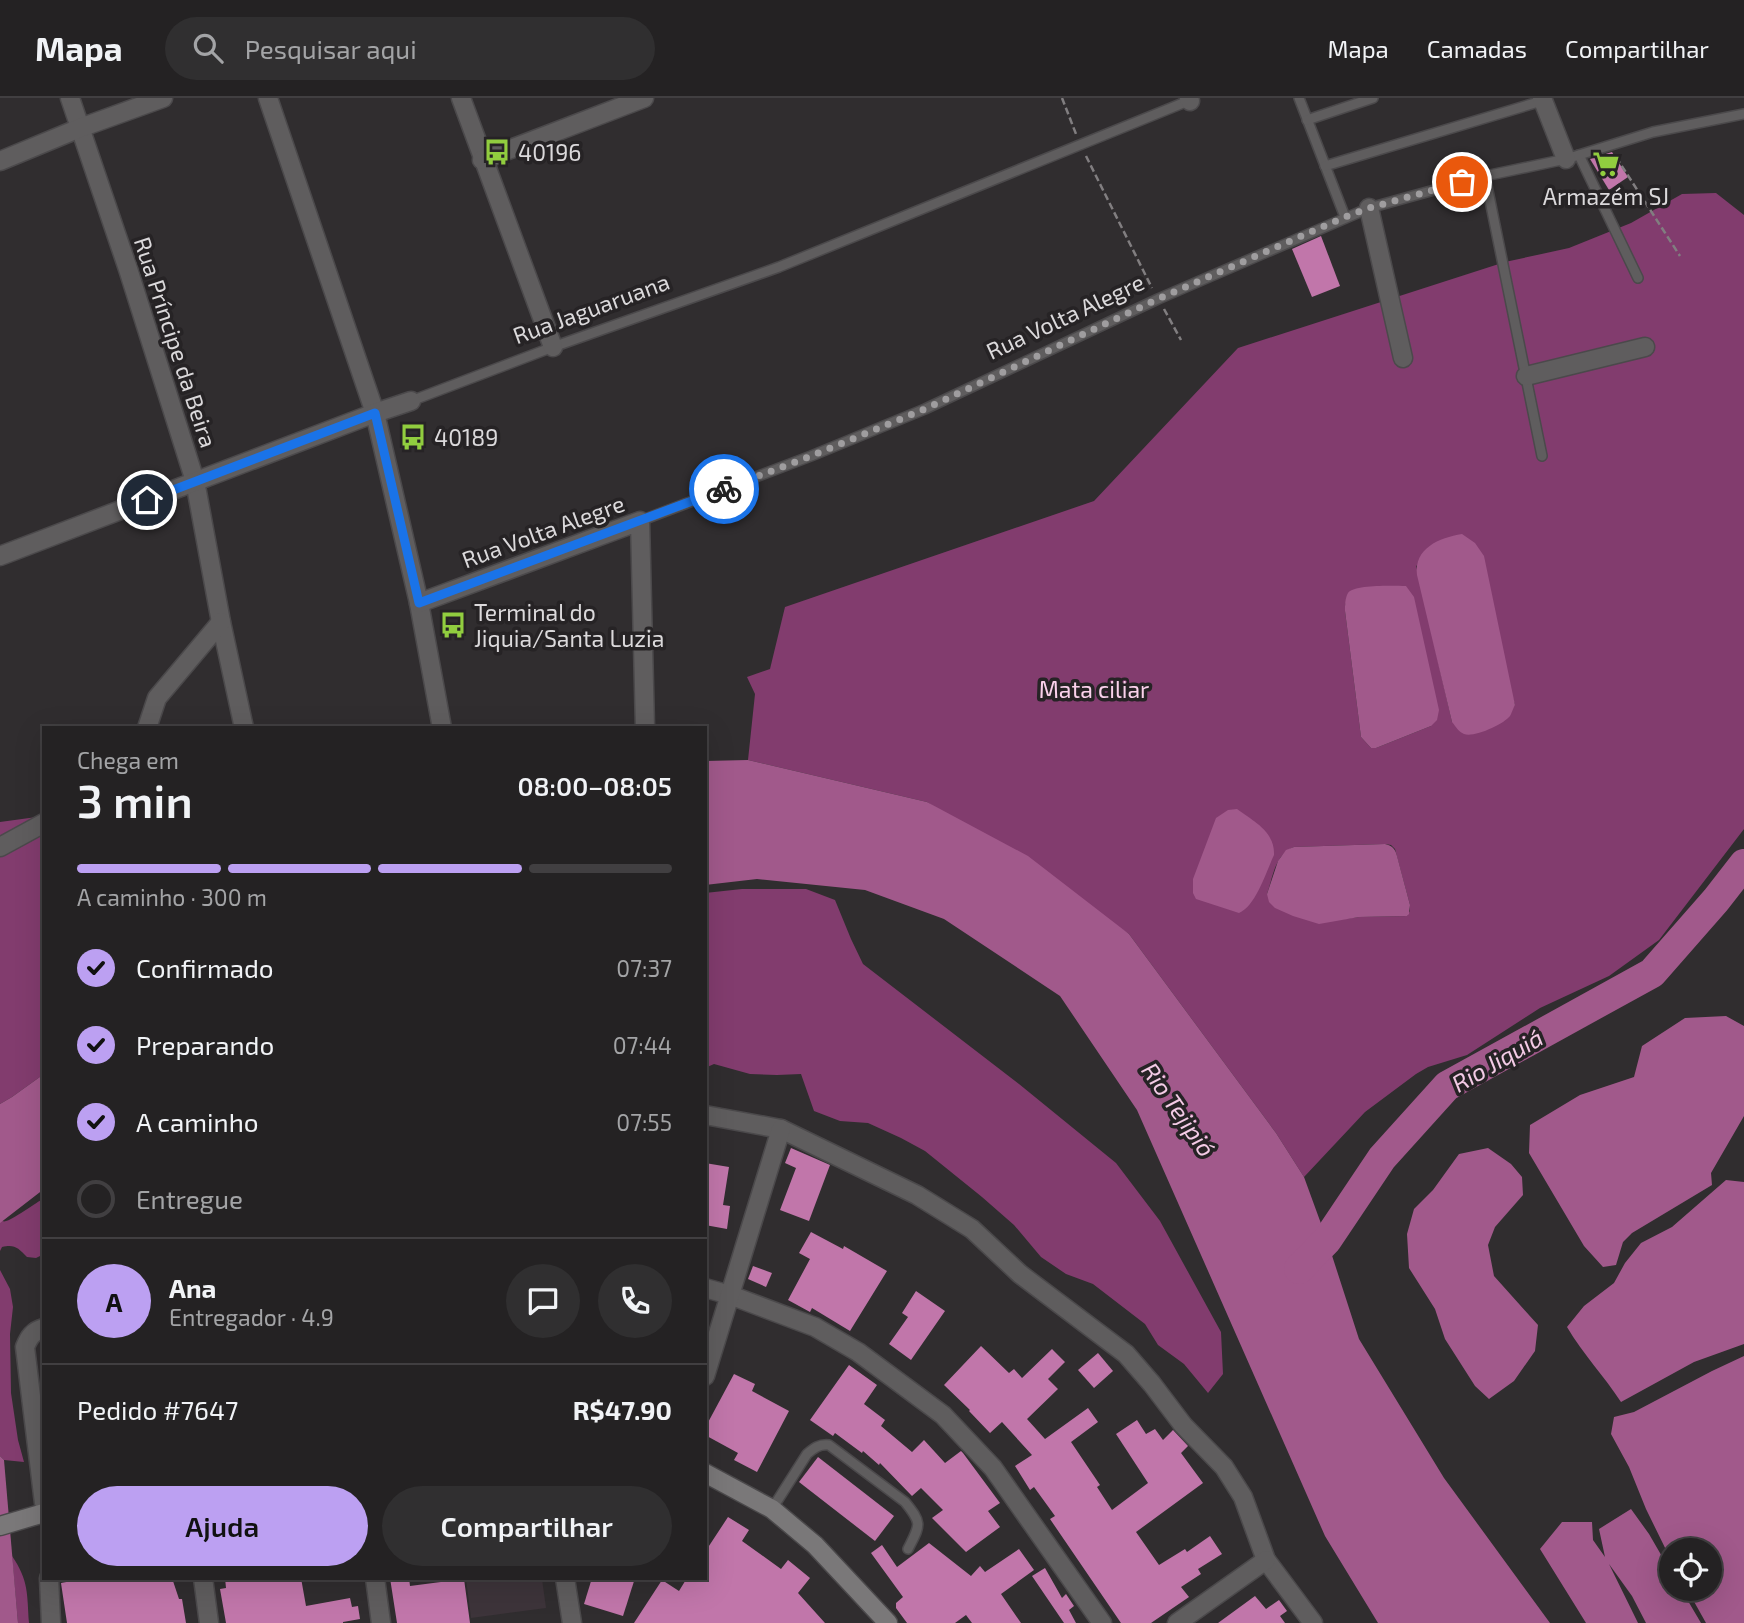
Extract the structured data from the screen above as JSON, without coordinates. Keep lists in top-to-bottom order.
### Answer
{
  "streets": {
    "street": ["Rua Jaguaruana", "Rua Volta Alegre", "Rua Príncipe da Beira"]
  },
  "crossings": [
    ["Rua Jaguaruana", "Rua Príncipe da Beira"]
  ],
  "water": ["Rio Jiquiá", "Rio Tejipió"],
  "parks": ["Mata ciliar"],
  "places": {
    "bus stop": ["40196", "40189", "Terminal do Jiquia/Santa Luzia"],
    "supermarket": ["Armazém SJ"]
  },
  "page": {
    "header": "Mapa",
    "search": "Pesquisar aqui",
    "nav": ["Mapa", "Camadas", "Compartilhar"],
    "heading": ["3 min", "Chega em", "08:00–08:05"],
    "panel": [
      "Ana",
      "Entregador · 4.9",
      "Pedido #7647",
      "R$47.90"
    ],
    "bar": "A caminho · 300 m",
    "list": [
      ["Confirmado", "07:37"],
      ["Preparando", "07:44"],
      ["A caminho", "07:55"],
      "Entregue"
    ],
    "round": "A",
    "buttons": ["Ajuda", "Compartilhar"]
  }
}
